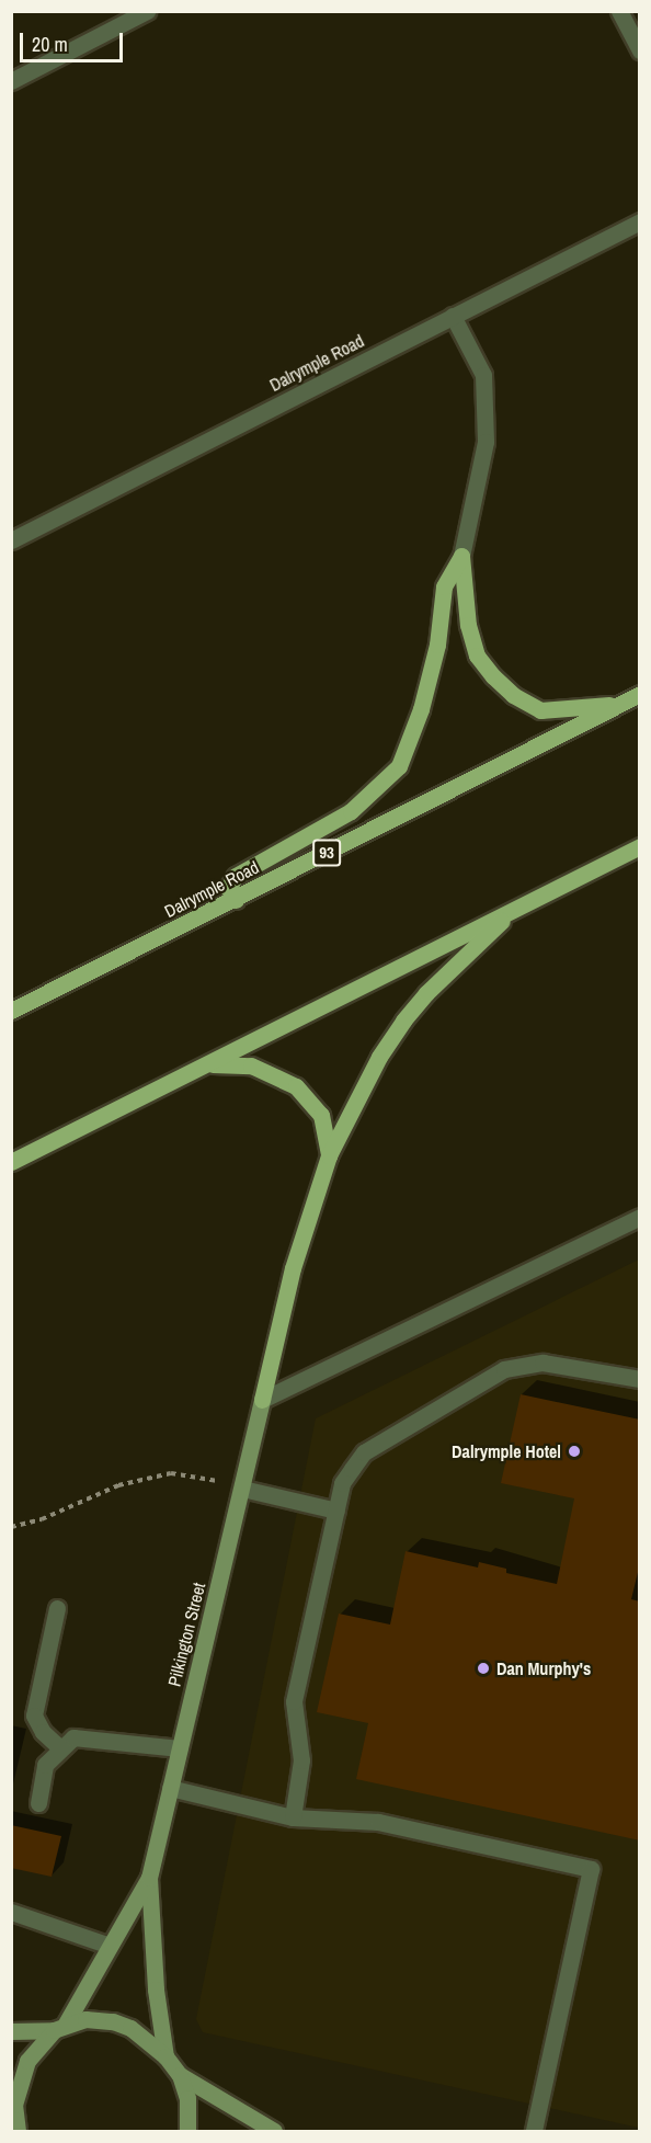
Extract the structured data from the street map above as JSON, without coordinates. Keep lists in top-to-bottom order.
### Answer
{
  "streets": {
    "main road": ["Dalrymple Road", "93"],
    "street": ["Pilkington Street"]
  },
  "places": ["Dalrymple Hotel", "Dan Murphy's"],
  "scale_bar": "20 m"
}
